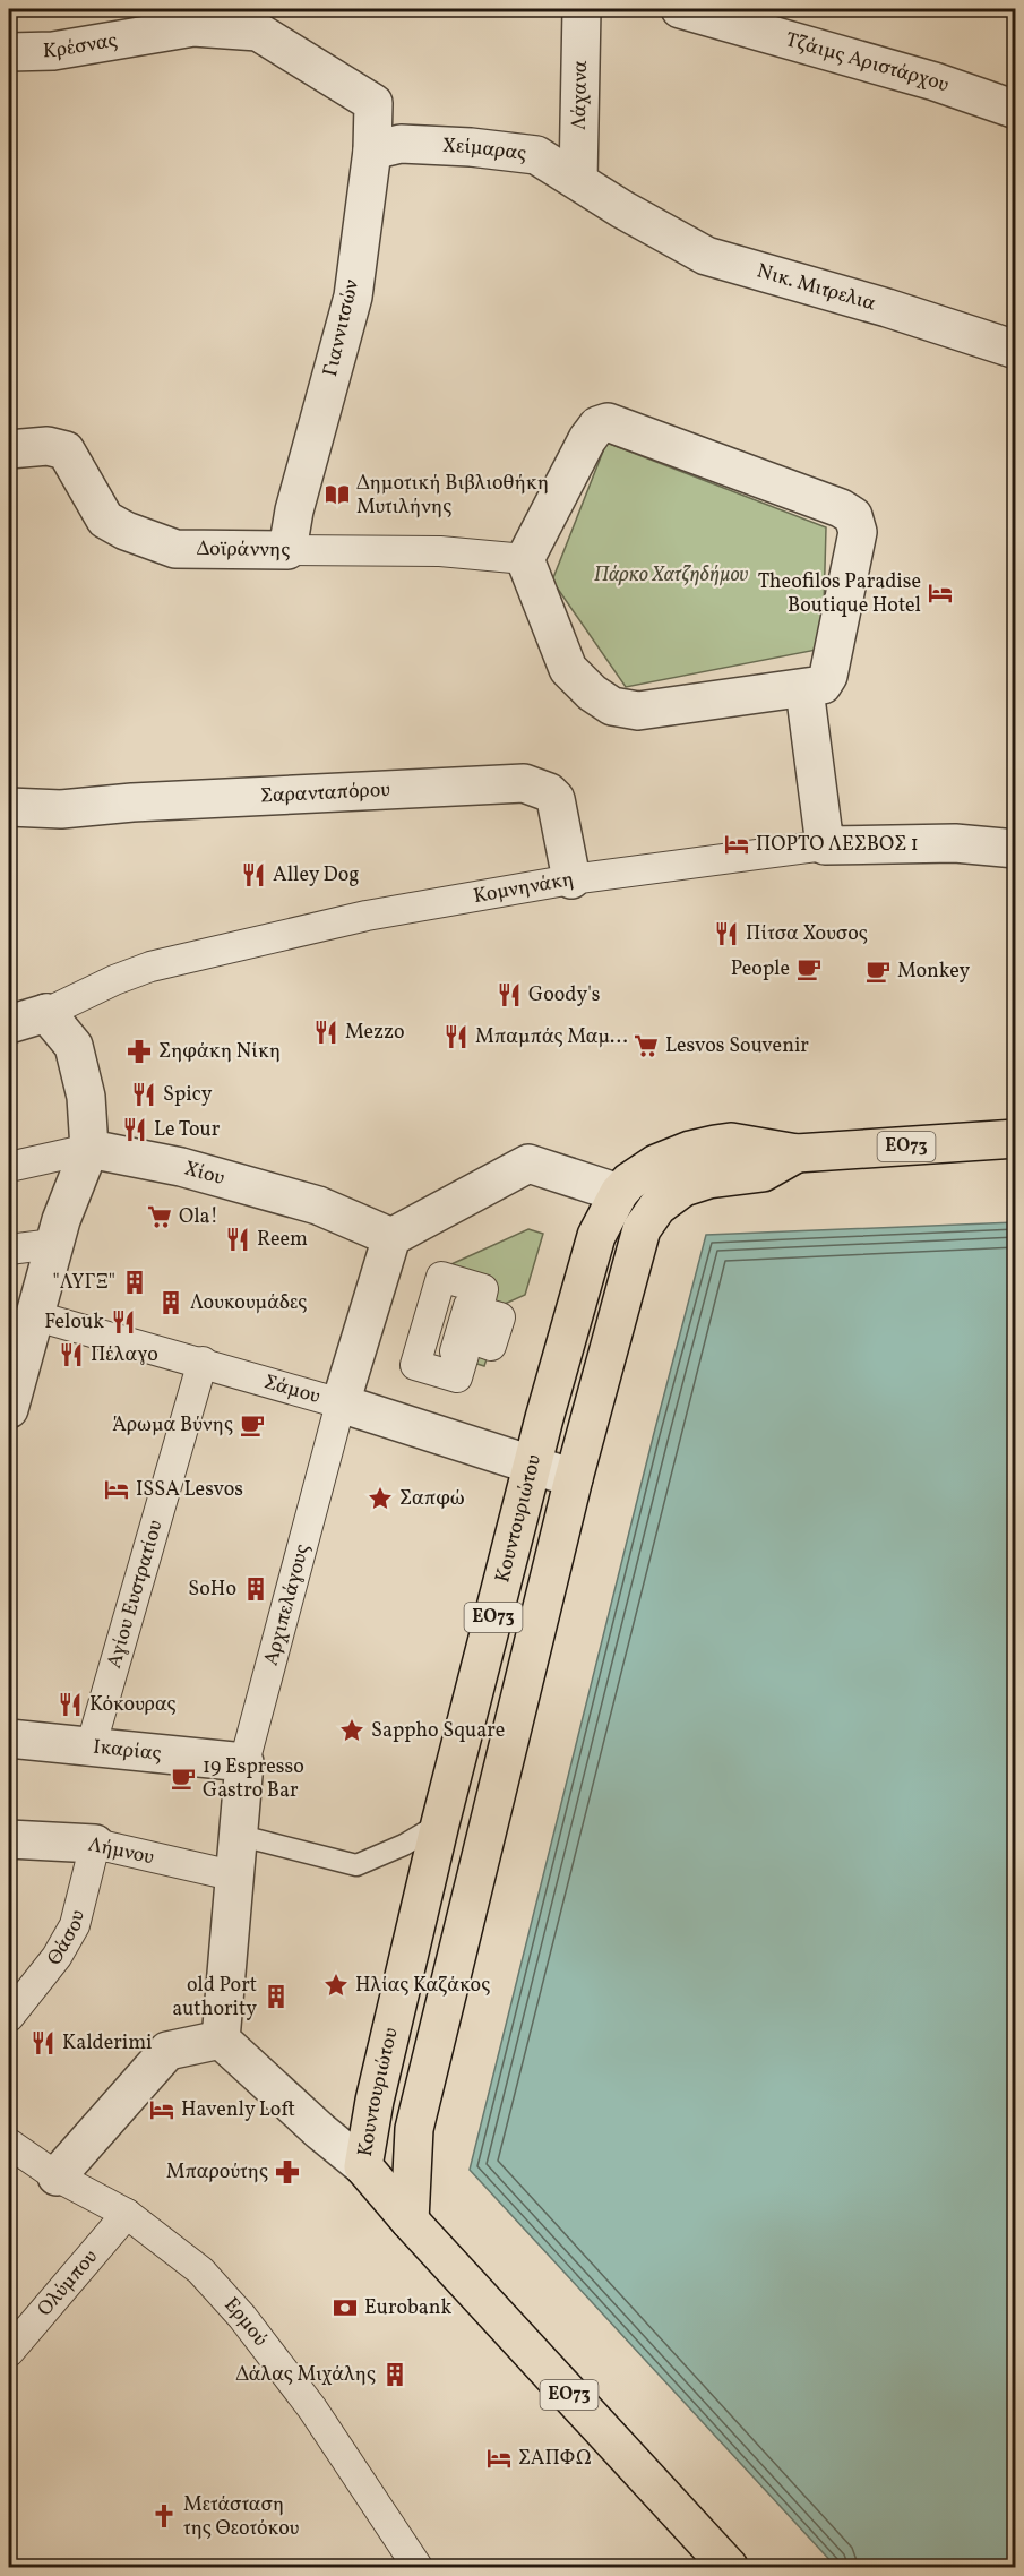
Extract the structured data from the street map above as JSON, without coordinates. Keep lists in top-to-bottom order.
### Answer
{
  "streets": {
    "main road": ["ΕΟ73", "Κουντουριώτου"],
    "street": [
      "Κρέσνας",
      "Τζάιμς Αριστάρχου",
      "Λάχανα",
      "Χείμαρας",
      "Νικ. Μιτρελια",
      "Γιαννιτσών",
      "Δοϊράννης",
      "Σαρανταπόρου",
      "Κομνηνάκη",
      "Χίου",
      "Σάμου",
      "Αγίου Ευστρατίου",
      "Αρχιπελάγους",
      "Ικαρίας",
      "Λήμνου",
      "Θάσου",
      "Ολύμπου",
      "Ερμού"
    ]
  },
  "crossings": [
    ["Κρέσνας", "Γιαννιτσών"],
    ["Λάχανα", "Χείμαρας"],
    ["Χείμαρας", "Νικ. Μιτρελια"],
    ["Χείμαρας", "Γιαννιτσών"],
    ["Γιαννιτσών", "Δοϊράννης"],
    ["Σαρανταπόρου", "Κομνηνάκη"],
    ["Χίου", "Αρχιπελάγους"],
    ["Σάμου", "Κουντουριώτου"],
    ["Σάμου", "Αγίου Ευστρατίου"],
    ["Σάμου", "Αρχιπελάγους"],
    ["Αγίου Ευστρατίου", "Ικαρίας"],
    ["Αρχιπελάγους", "Ικαρίας"],
    ["Αρχιπελάγους", "Λήμνου"],
    ["Λήμνου", "Θάσου"],
    ["Ολύμπου", "Ερμού"]
  ],
  "parks": ["Πάρκο Χατζηδήμου"],
  "places": {
    "library": ["Δημοτική Βιβλιοθήκη Μυτιλήνης"],
    "hotel": [
      "Theofilos Paradise Boutique Hotel",
      "ΠΟΡΤΟ ΛΕΣΒΟΣ 1",
      "ISSA Lesvos",
      "Havenly Loft",
      "ΣΑΠΦΩ"
    ],
    "restaurant": [
      "Alley Dog",
      "Πίτσα Χουσος",
      "Goody's",
      "Mezzo",
      "Μπαμπάς Μαμ...",
      "Spicy",
      "Le Tour",
      "Reem",
      "Felouk",
      "Πέλαγο",
      "Κόκουρας",
      "Kalderimi"
    ],
    "cafe": [
      "People",
      "Monkey",
      "Άρωμα Βύνης",
      "19 Espresso Gastro Bar"
    ],
    "supermarket": ["Lesvos Souvenir", "Ola!"],
    "pharmacy": ["Σηφάκη Νίκη", "Μπαρούτης"],
    "building": [
      "\"ΛΥΓΞ\"",
      "Λουκουμάδες",
      "SoΗo",
      "old Port authority",
      "Δάλας Μιχάλης"
    ],
    "place": ["Σαπφώ", "Sappho Square", "Ηλίας Καζάκος"],
    "bank": ["Eurobank"],
    "church": ["Μετάσταση της Θεοτόκου"]
  }
}
